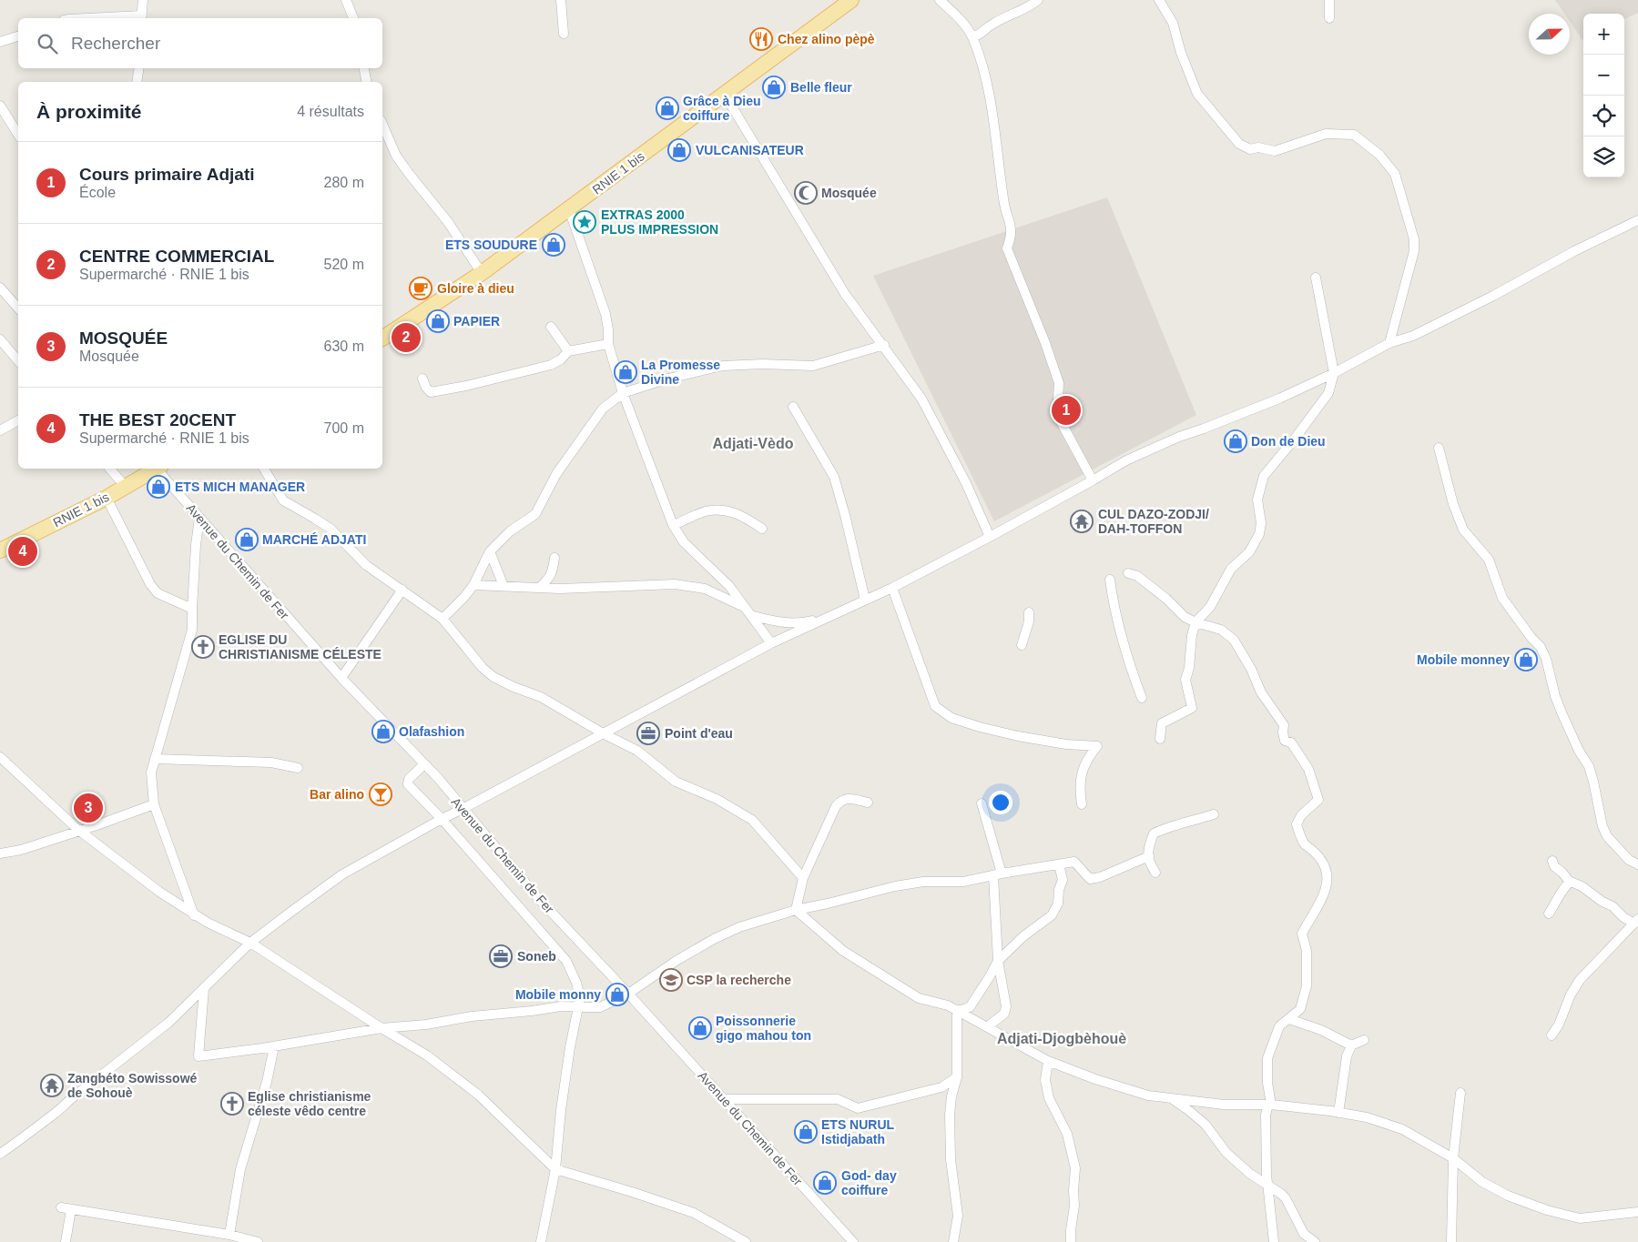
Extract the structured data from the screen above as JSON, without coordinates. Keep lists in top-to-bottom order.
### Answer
{
  "streets": {
    "main road": ["RNIE 1 bis"],
    "street": ["Avenue du Chemin de Fer"]
  },
  "districts": ["Adjati-Vèdo", "Adjati-Djogbèhouè"],
  "places": {
    "restaurant": ["Chez alino pèpè"],
    "shop": [
      "Belle fleur",
      "Grâce à Dieu coiffure",
      "VULCANISATEUR",
      "ETS SOUDURE",
      "PAPIER",
      "La Promesse Divine",
      "Don de Dieu",
      "ETS MICH MANAGER",
      "MARCHÉ ADJATI",
      "Mobile monney",
      "Olafashion",
      "Mobile monny",
      "Poissonnerie gigo mahou ton",
      "ETS NURUL Istidjabath",
      "God- day coiffure"
    ],
    "mosque": ["Mosquée"],
    "place": ["EXTRAS 2000 PLUS IMPRESSION"],
    "cafe": ["Gloire à dieu"],
    "temple": ["CUL DAZO-ZODJI/ DAH-TOFFON", "Zangbéto Sowissowé de Sohouè"],
    "church": ["EGLISE DU CHRISTIANISME CÉLESTE", "Eglise christianisme céleste vêdo centre"],
    "office": ["Point d'eau", "Soneb"],
    "bar": ["Bar alino"],
    "school or university": ["CSP la recherche"]
  },
  "north": "right",
  "page": {
    "map_buttons": ["+", "−"],
    "search": "Rechercher",
    "heading": ["À proximité", "4 résultats"],
    "list": [
      {
        "mark": "1",
        "name": "Cours primaire Adjati",
        "note": "École",
        "value": "280 m"
      },
      {
        "mark": "2",
        "name": "CENTRE COMMERCIAL",
        "note": "Supermarché · RNIE 1 bis",
        "value": "520 m"
      },
      {
        "mark": "3",
        "name": "MOSQUÉE",
        "note": "Mosquée",
        "value": "630 m"
      },
      {
        "mark": "4",
        "name": "THE BEST 20CENT",
        "note": "Supermarché · RNIE 1 bis",
        "value": "700 m"
      }
    ],
    "pins": [
      "2",
      "1",
      "4",
      "3"
    ]
  }
}
